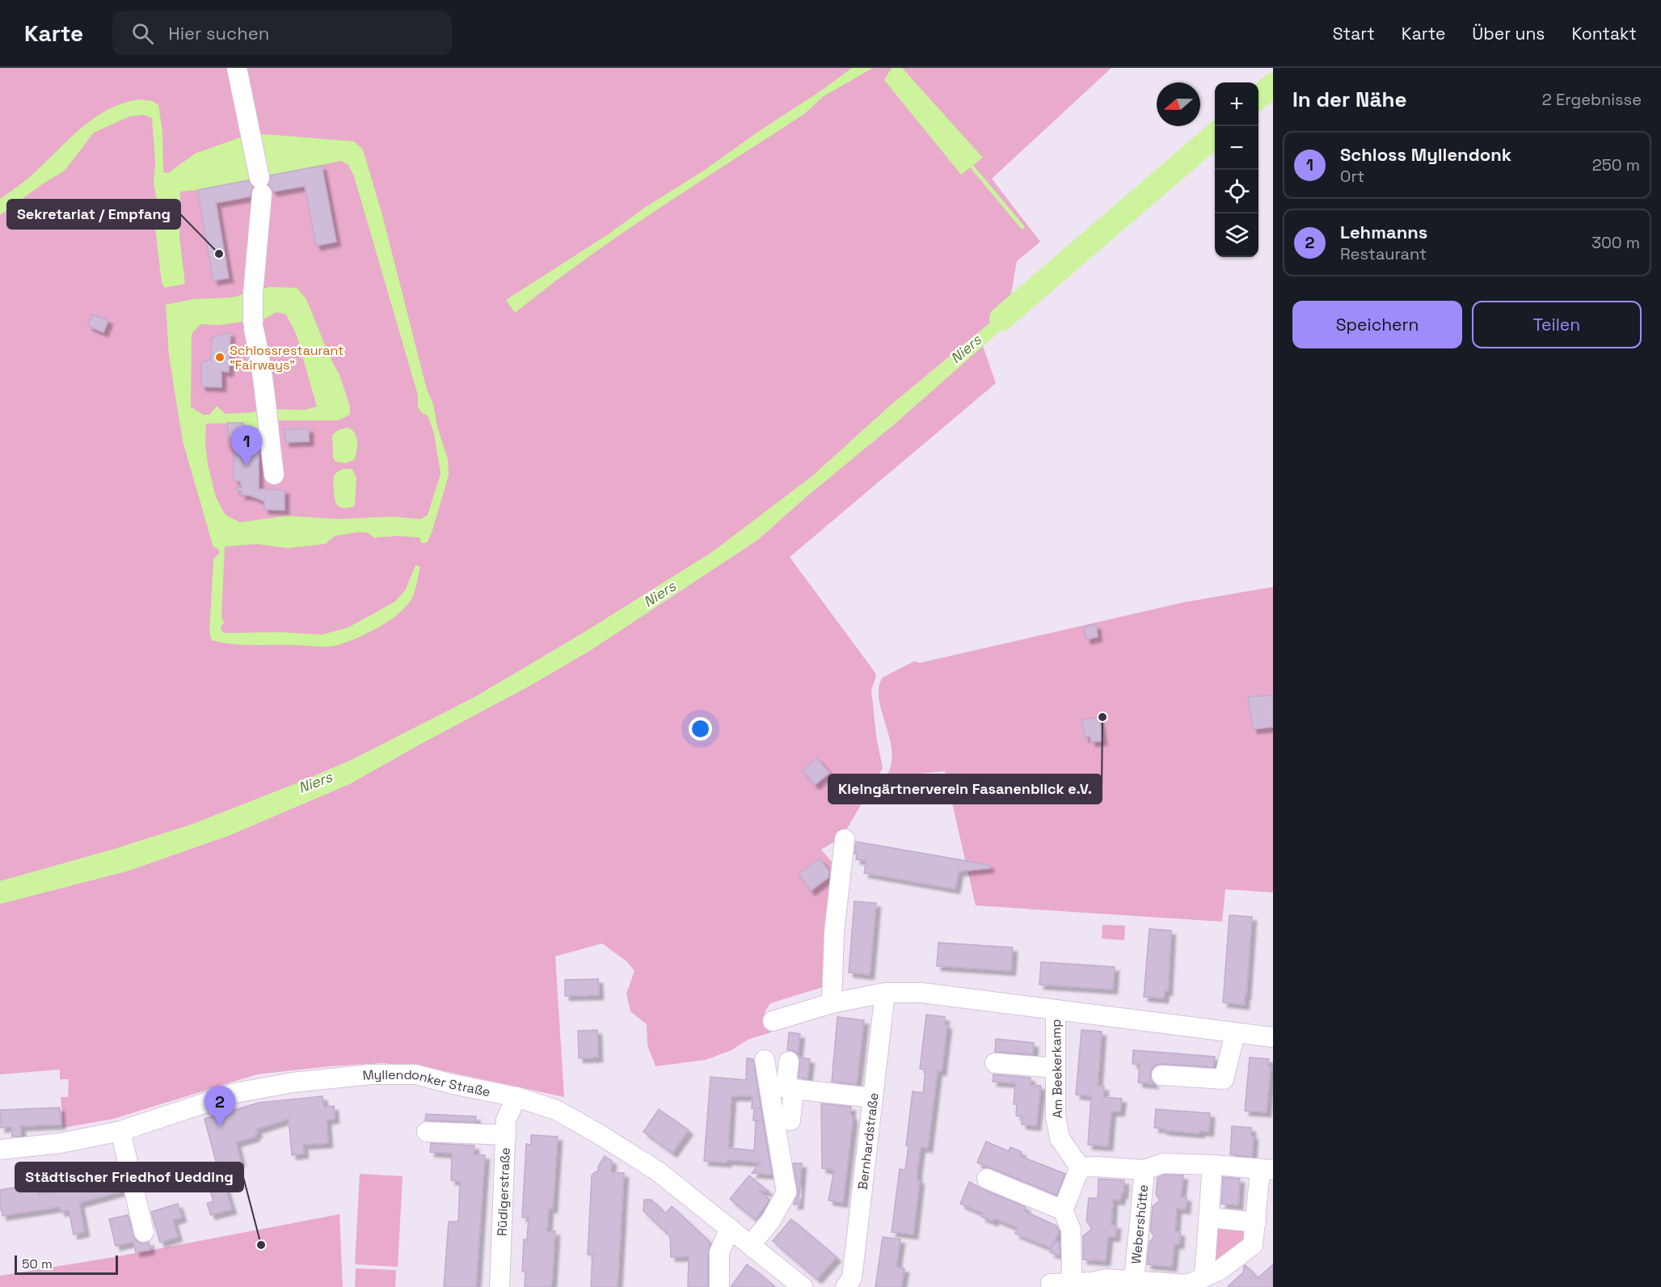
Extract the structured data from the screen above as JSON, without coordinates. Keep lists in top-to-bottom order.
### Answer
{
  "streets": {
    "street": [
      "Am Beekerkamp",
      "Myllendonker Straße",
      "Bernhardstraße",
      "Rüdigerstraße",
      "Webershütte"
    ]
  },
  "crossings": [
    ["Am Beekerkamp", "Bernhardstraße"],
    ["Myllendonker Straße", "Rüdigerstraße"]
  ],
  "water": ["Niers"],
  "places": [
    "Sekretariat / Empfang",
    "Schlossrestaurant \"Fairways\"",
    "Kleingärtnerverein Fasanenblick e.V.",
    "Städtischer Friedhof Uedding"
  ],
  "scale_bar": "50 m",
  "north": "left",
  "page": {
    "header": "Karte",
    "search": "Hier suchen",
    "nav": [
      "Start",
      "Karte",
      "Über uns",
      "Kontakt"
    ],
    "heading": ["In der Nähe", "2 Ergebnisse"],
    "map_buttons": ["+", "−"],
    "list": [
      {
        "mark": "1",
        "name": "Schloss Myllendonk",
        "note": "Ort",
        "value": "250 m"
      },
      {
        "mark": "2",
        "name": "Lehmanns",
        "note": "Restaurant",
        "value": "300 m"
      }
    ],
    "buttons": ["Speichern", "Teilen"],
    "pins": ["1", "2"],
    "scale": "50 m"
  }
}
